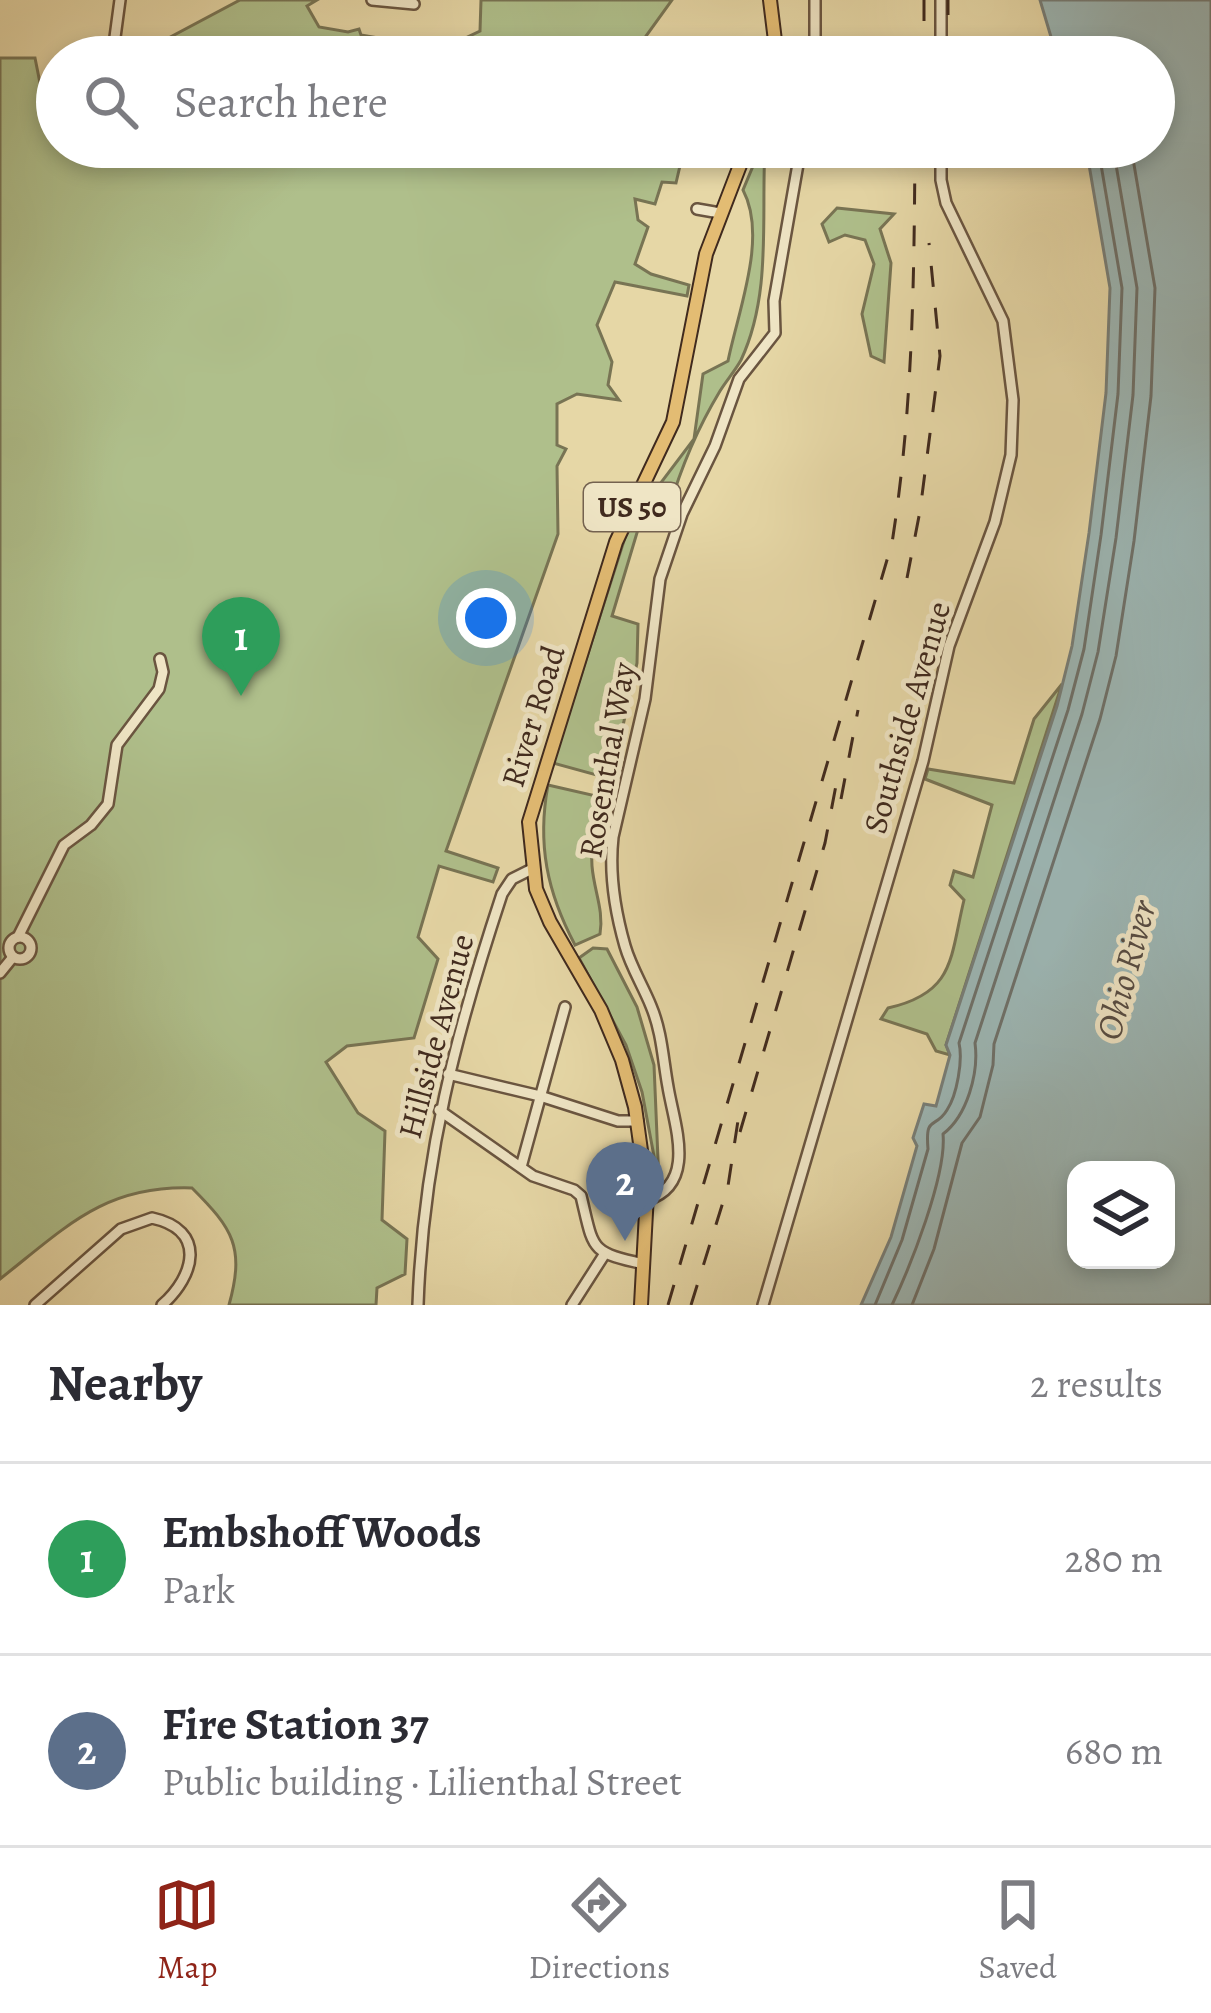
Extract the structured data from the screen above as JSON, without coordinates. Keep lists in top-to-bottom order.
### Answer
{
  "streets": {
    "main road": ["US 50", "River Road"],
    "street": ["Southside Avenue", "Rosenthal Way", "Hillside Avenue"]
  },
  "crossings": [
    ["River Road", "Rosenthal Way"],
    ["River Road", "Hillside Avenue"]
  ],
  "water": ["Ohio River"],
  "page": {
    "search": "Search here",
    "pins": ["1", "2"],
    "heading": ["Nearby", "2 results"],
    "list": [
      {
        "mark": "1",
        "name": "Embshoff Woods",
        "note": "Park",
        "value": "280 m"
      },
      {
        "mark": "2",
        "name": "Fire Station 37",
        "note": "Public building · Lilienthal Street",
        "value": "680 m"
      }
    ],
    "nav": ["Map", "Directions", "Saved"]
  }
}
